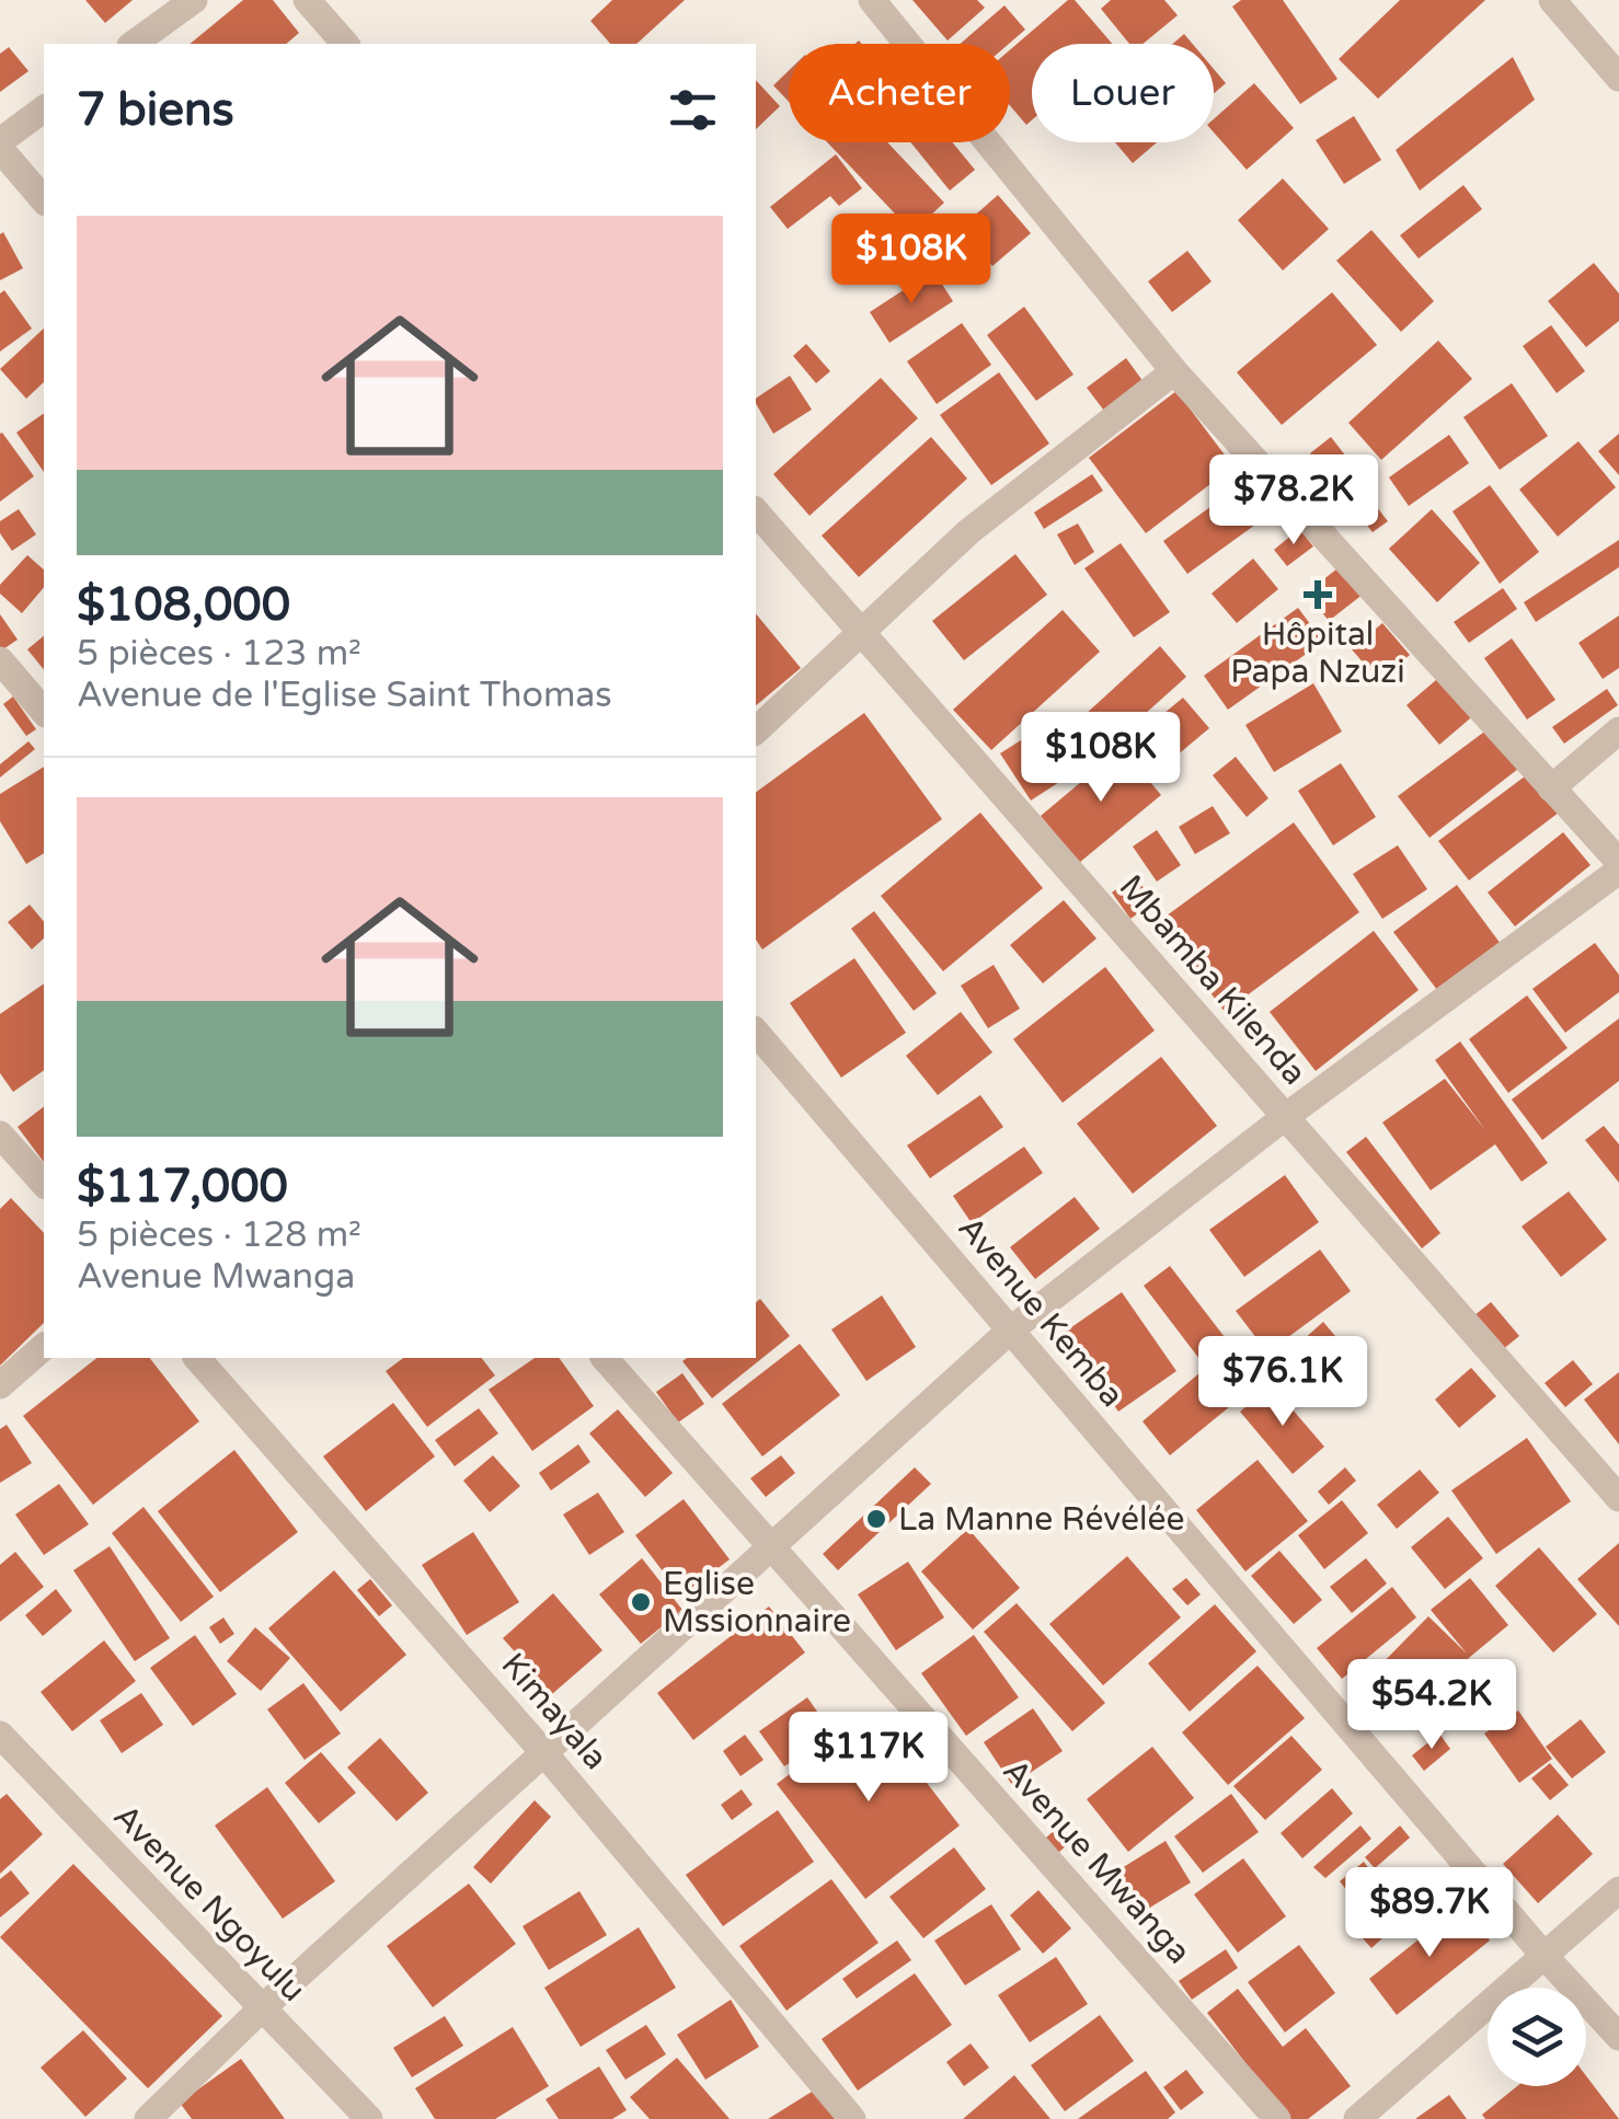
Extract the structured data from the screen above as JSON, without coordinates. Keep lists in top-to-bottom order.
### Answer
{
  "streets": {
    "street": [
      "Mbamba Kilenda",
      "Avenue Kemba",
      "Kimayala",
      "Avenue Mwanga",
      "Avenue Ngoyulu"
    ]
  },
  "places": {
    "health": ["Hôpital Papa Nzuzi"],
    "other": ["La Manne Révélée", "Eglise Mssionnaire"]
  },
  "page": {
    "chip": ["Acheter", "Louer"],
    "heading": "7 biens",
    "list": [
      {
        "name": "$108,000",
        "note": "5 pièces · 123 m² · Avenue de l'Eglise Saint Thomas"
      },
      {
        "name": "$117,000",
        "note": "5 pièces · 128 m² · Avenue Mwanga"
      }
    ],
    "price": [
      "$108K",
      "$78.2K",
      "$108K",
      "$76.1K",
      "$54.2K",
      "$117K",
      "$89.7K"
    ]
  }
}
